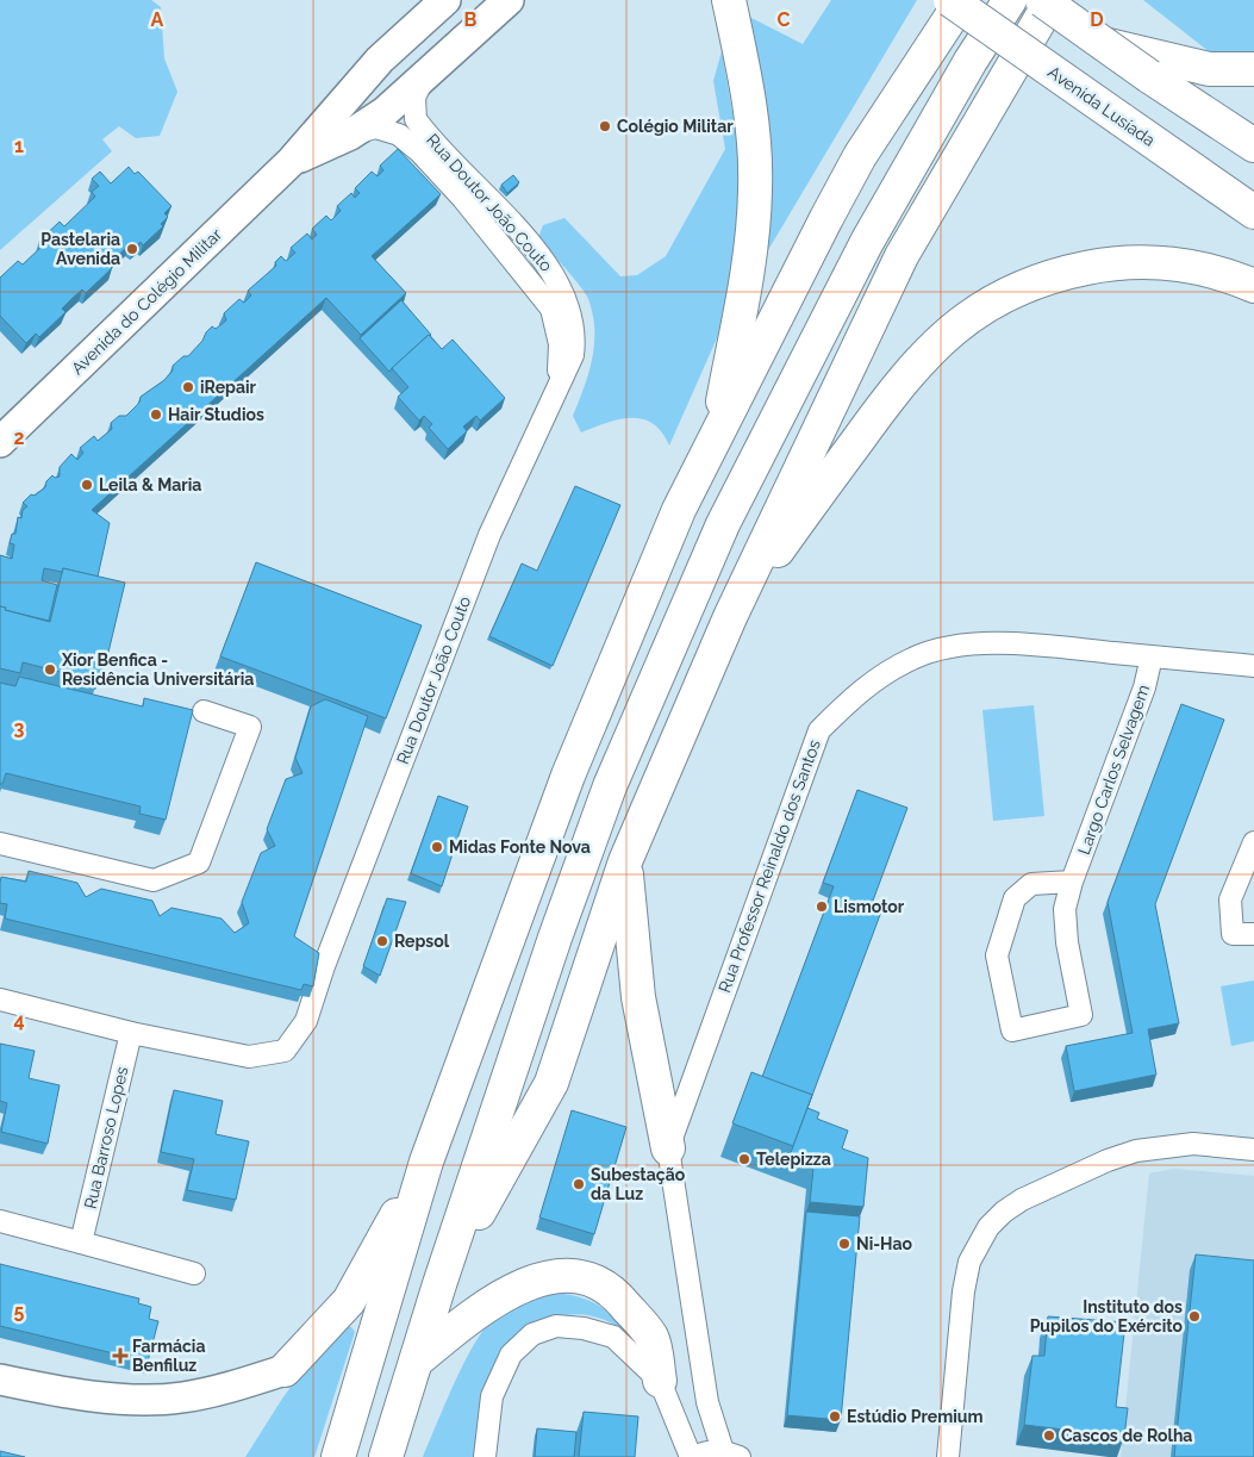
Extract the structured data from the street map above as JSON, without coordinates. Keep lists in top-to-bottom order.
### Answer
{
  "streets": {
    "main road": ["Avenida Lusíada"],
    "street": [
      "Rua Doutor João Couto",
      "Avenida do Colégio Militar",
      "Largo Carlos Selvagem",
      "Rua Professor Reinaldo dos Santos",
      "Rua Barroso Lopes"
    ]
  },
  "crossings": [
    ["Rua Doutor João Couto", "Avenida do Colégio Militar"],
    ["Rua Doutor João Couto", "Rua Barroso Lopes"],
    ["Largo Carlos Selvagem", "Rua Professor Reinaldo dos Santos"]
  ],
  "places": {
    "other": [
      "Colégio Militar",
      "Pastelaria Avenida",
      "iRepair",
      "Hair Studios",
      "Leila & Maria",
      "Xior Benfica - Residência Universitária",
      "Midas Fonte Nova",
      "Lismotor",
      "Repsol",
      "Telepizza",
      "Subestação da Luz",
      "Ni-Hao",
      "Instituto dos Pupilos do Exército",
      "Estúdio Premium",
      "Cascos de Rolha"
    ],
    "health": ["Farmácia Benfiluz"]
  },
  "grid": {
    "columns": [
      "A",
      "B",
      "C",
      "D"
    ],
    "rows": [
      "1",
      "2",
      "3",
      "4",
      "5"
    ]
  }
}
